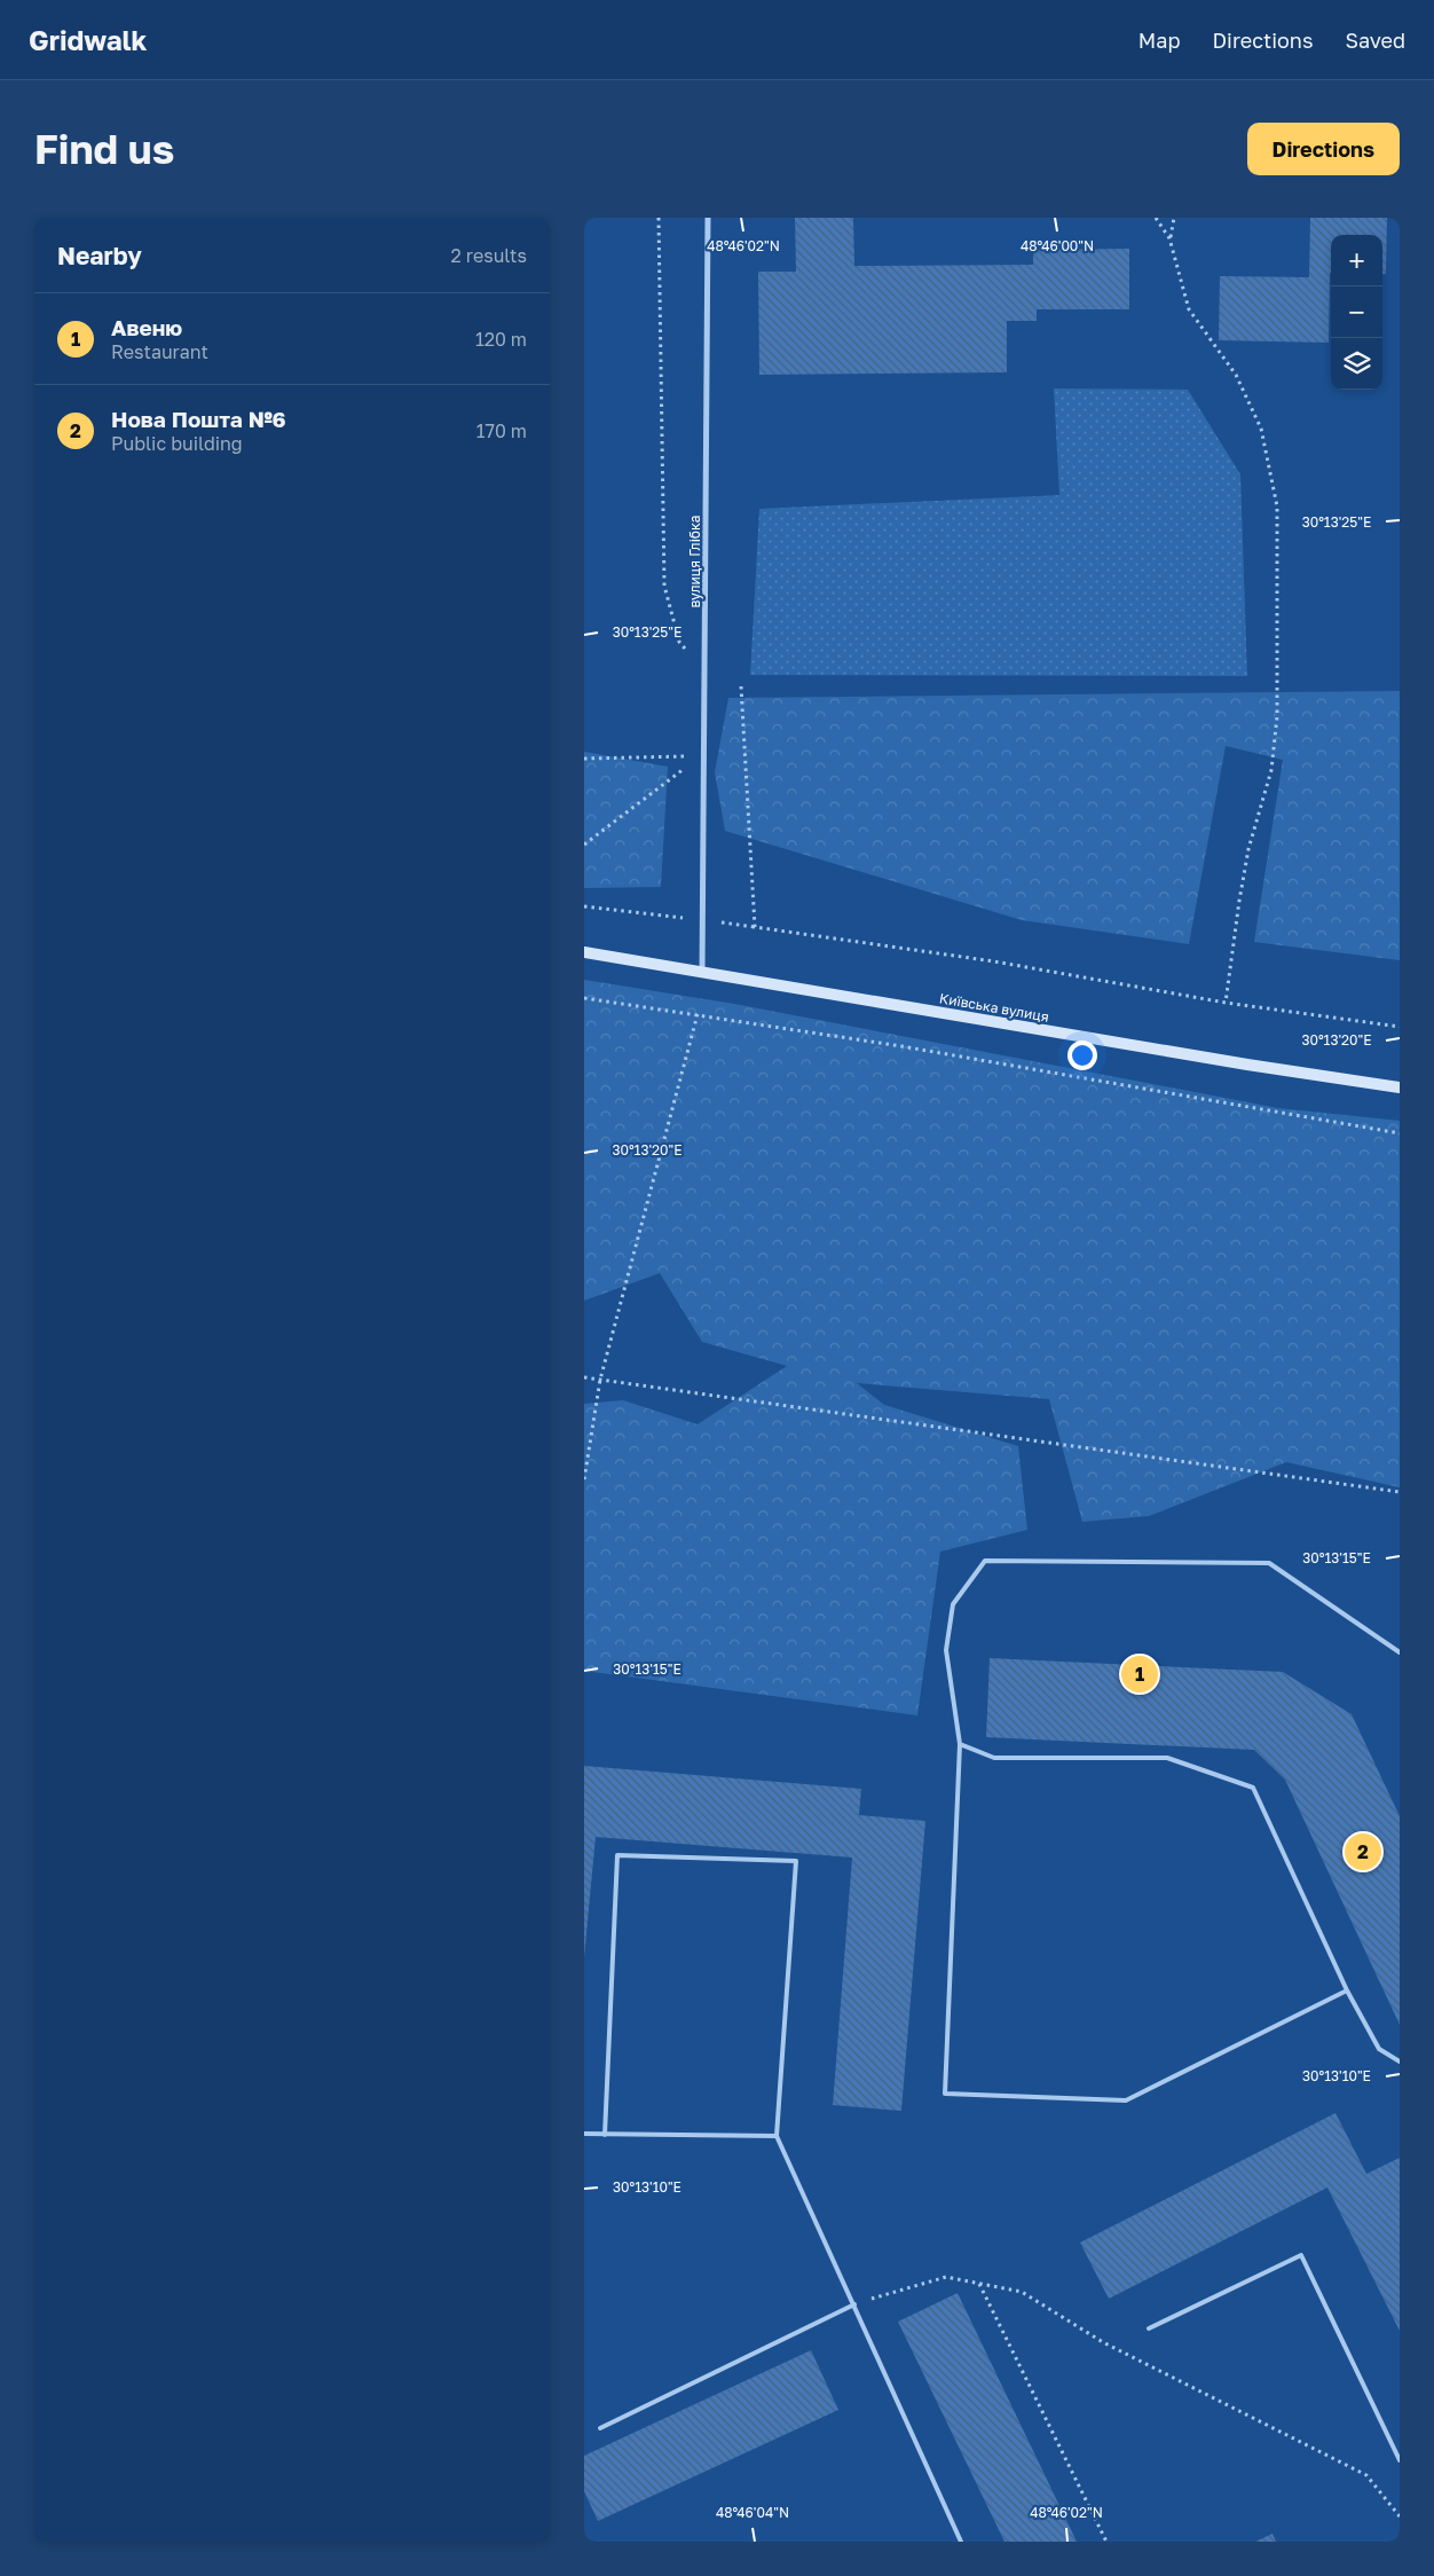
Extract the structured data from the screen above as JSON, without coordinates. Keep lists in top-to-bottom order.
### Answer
{
  "streets": {
    "main road": ["Київська вулиця"],
    "street": ["вулиця Глібка"]
  },
  "crossings": [
    ["вулиця Глібка", "Київська вулиця"]
  ],
  "page": {
    "header": "Gridwalk",
    "nav": ["Map", "Directions", "Saved"],
    "buttons": "Directions",
    "title": "Find us",
    "heading": ["Nearby", "2 results"],
    "map_buttons": ["+", "−"],
    "list": [
      {
        "mark": "1",
        "name": "Авеню",
        "note": "Restaurant",
        "value": "120 m"
      },
      {
        "mark": "2",
        "name": "Нова Пошта №6",
        "note": "Public building",
        "value": "170 m"
      }
    ],
    "pins": ["1", "2"]
  },
  "coordinates": [
    "48°46'02\"N",
    "48°46'00\"N",
    "30°13'25\"E",
    "30°13'20\"E",
    "30°13'15\"E",
    "30°13'10\"E",
    "48°46'04\"N"
  ]
}
